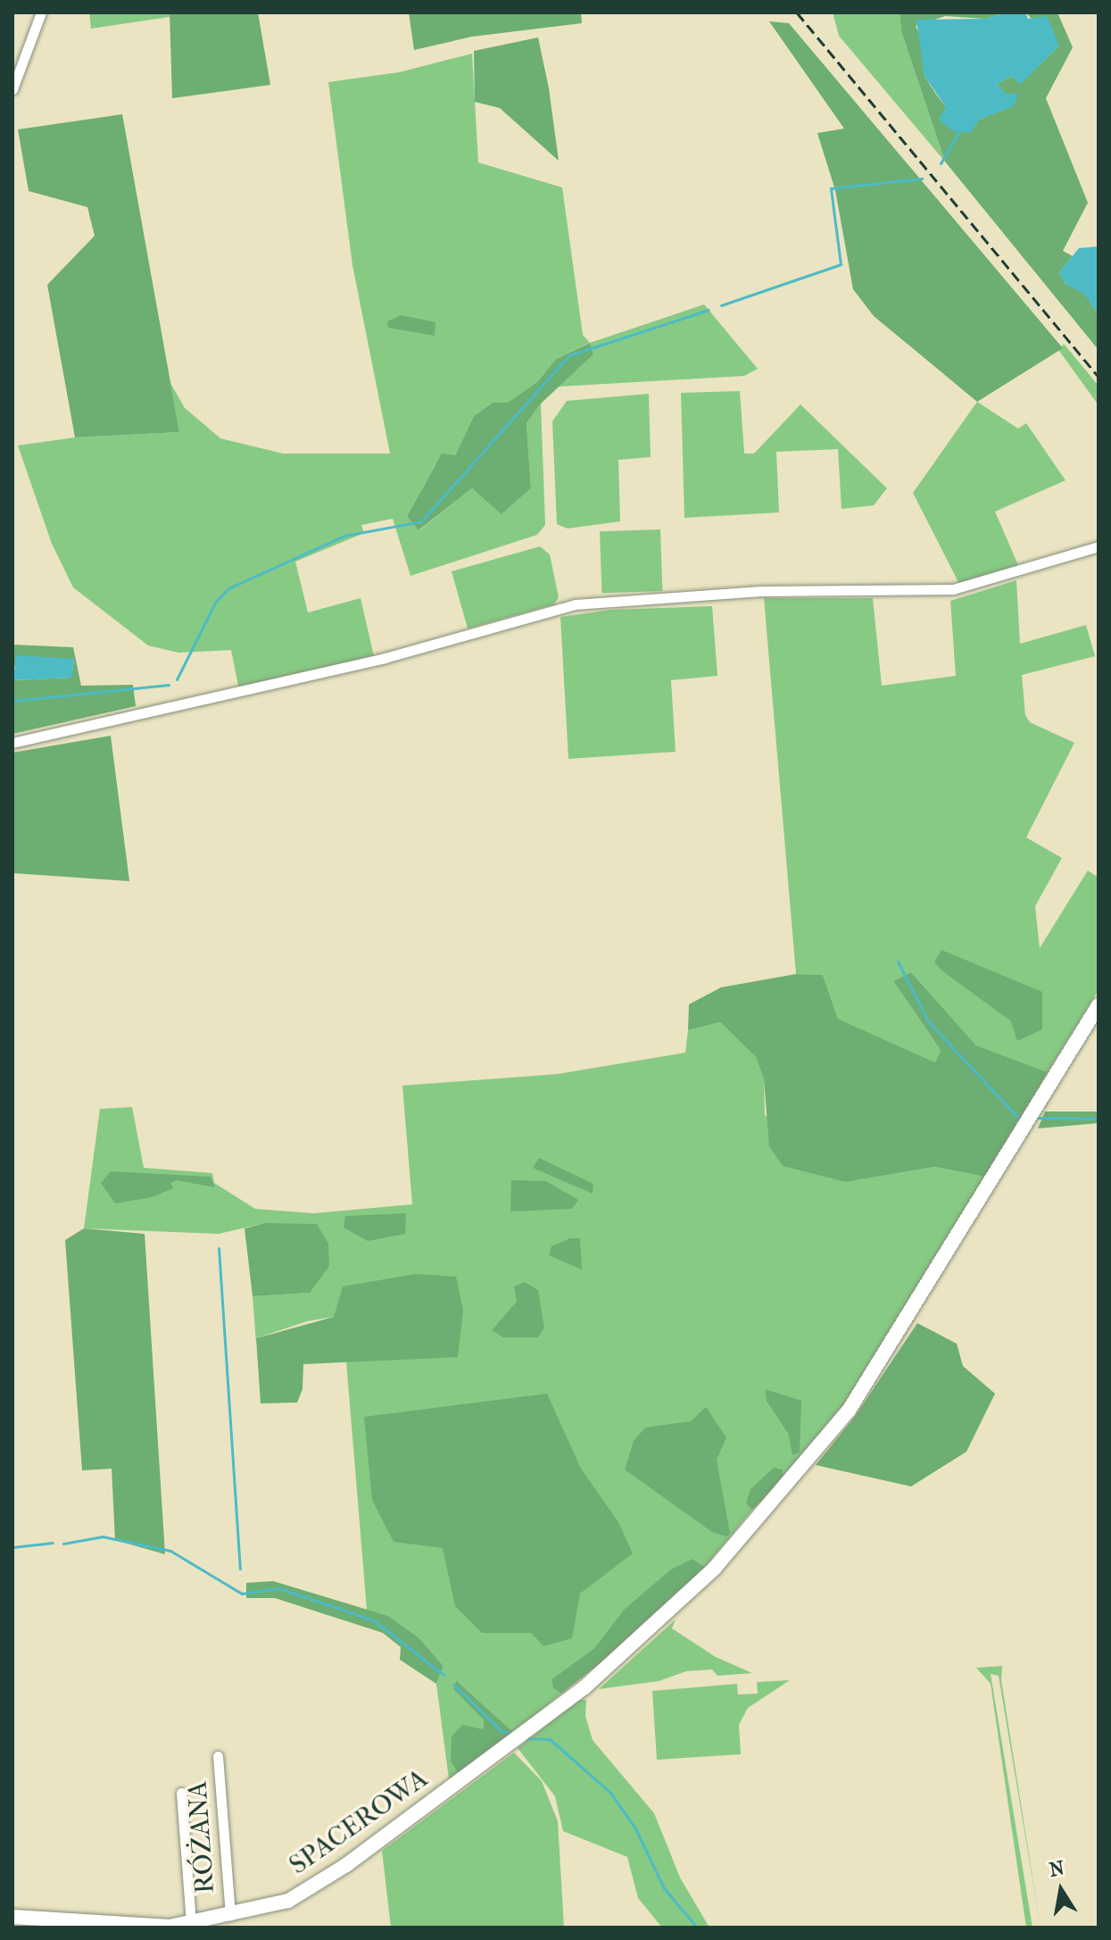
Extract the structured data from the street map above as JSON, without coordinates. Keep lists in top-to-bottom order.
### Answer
{
  "streets": {
    "street": ["SPACEROWA", "RÓŻANA"]
  },
  "crossings": [
    ["SPACEROWA", "RÓŻANA"]
  ],
  "north": "top"
}
